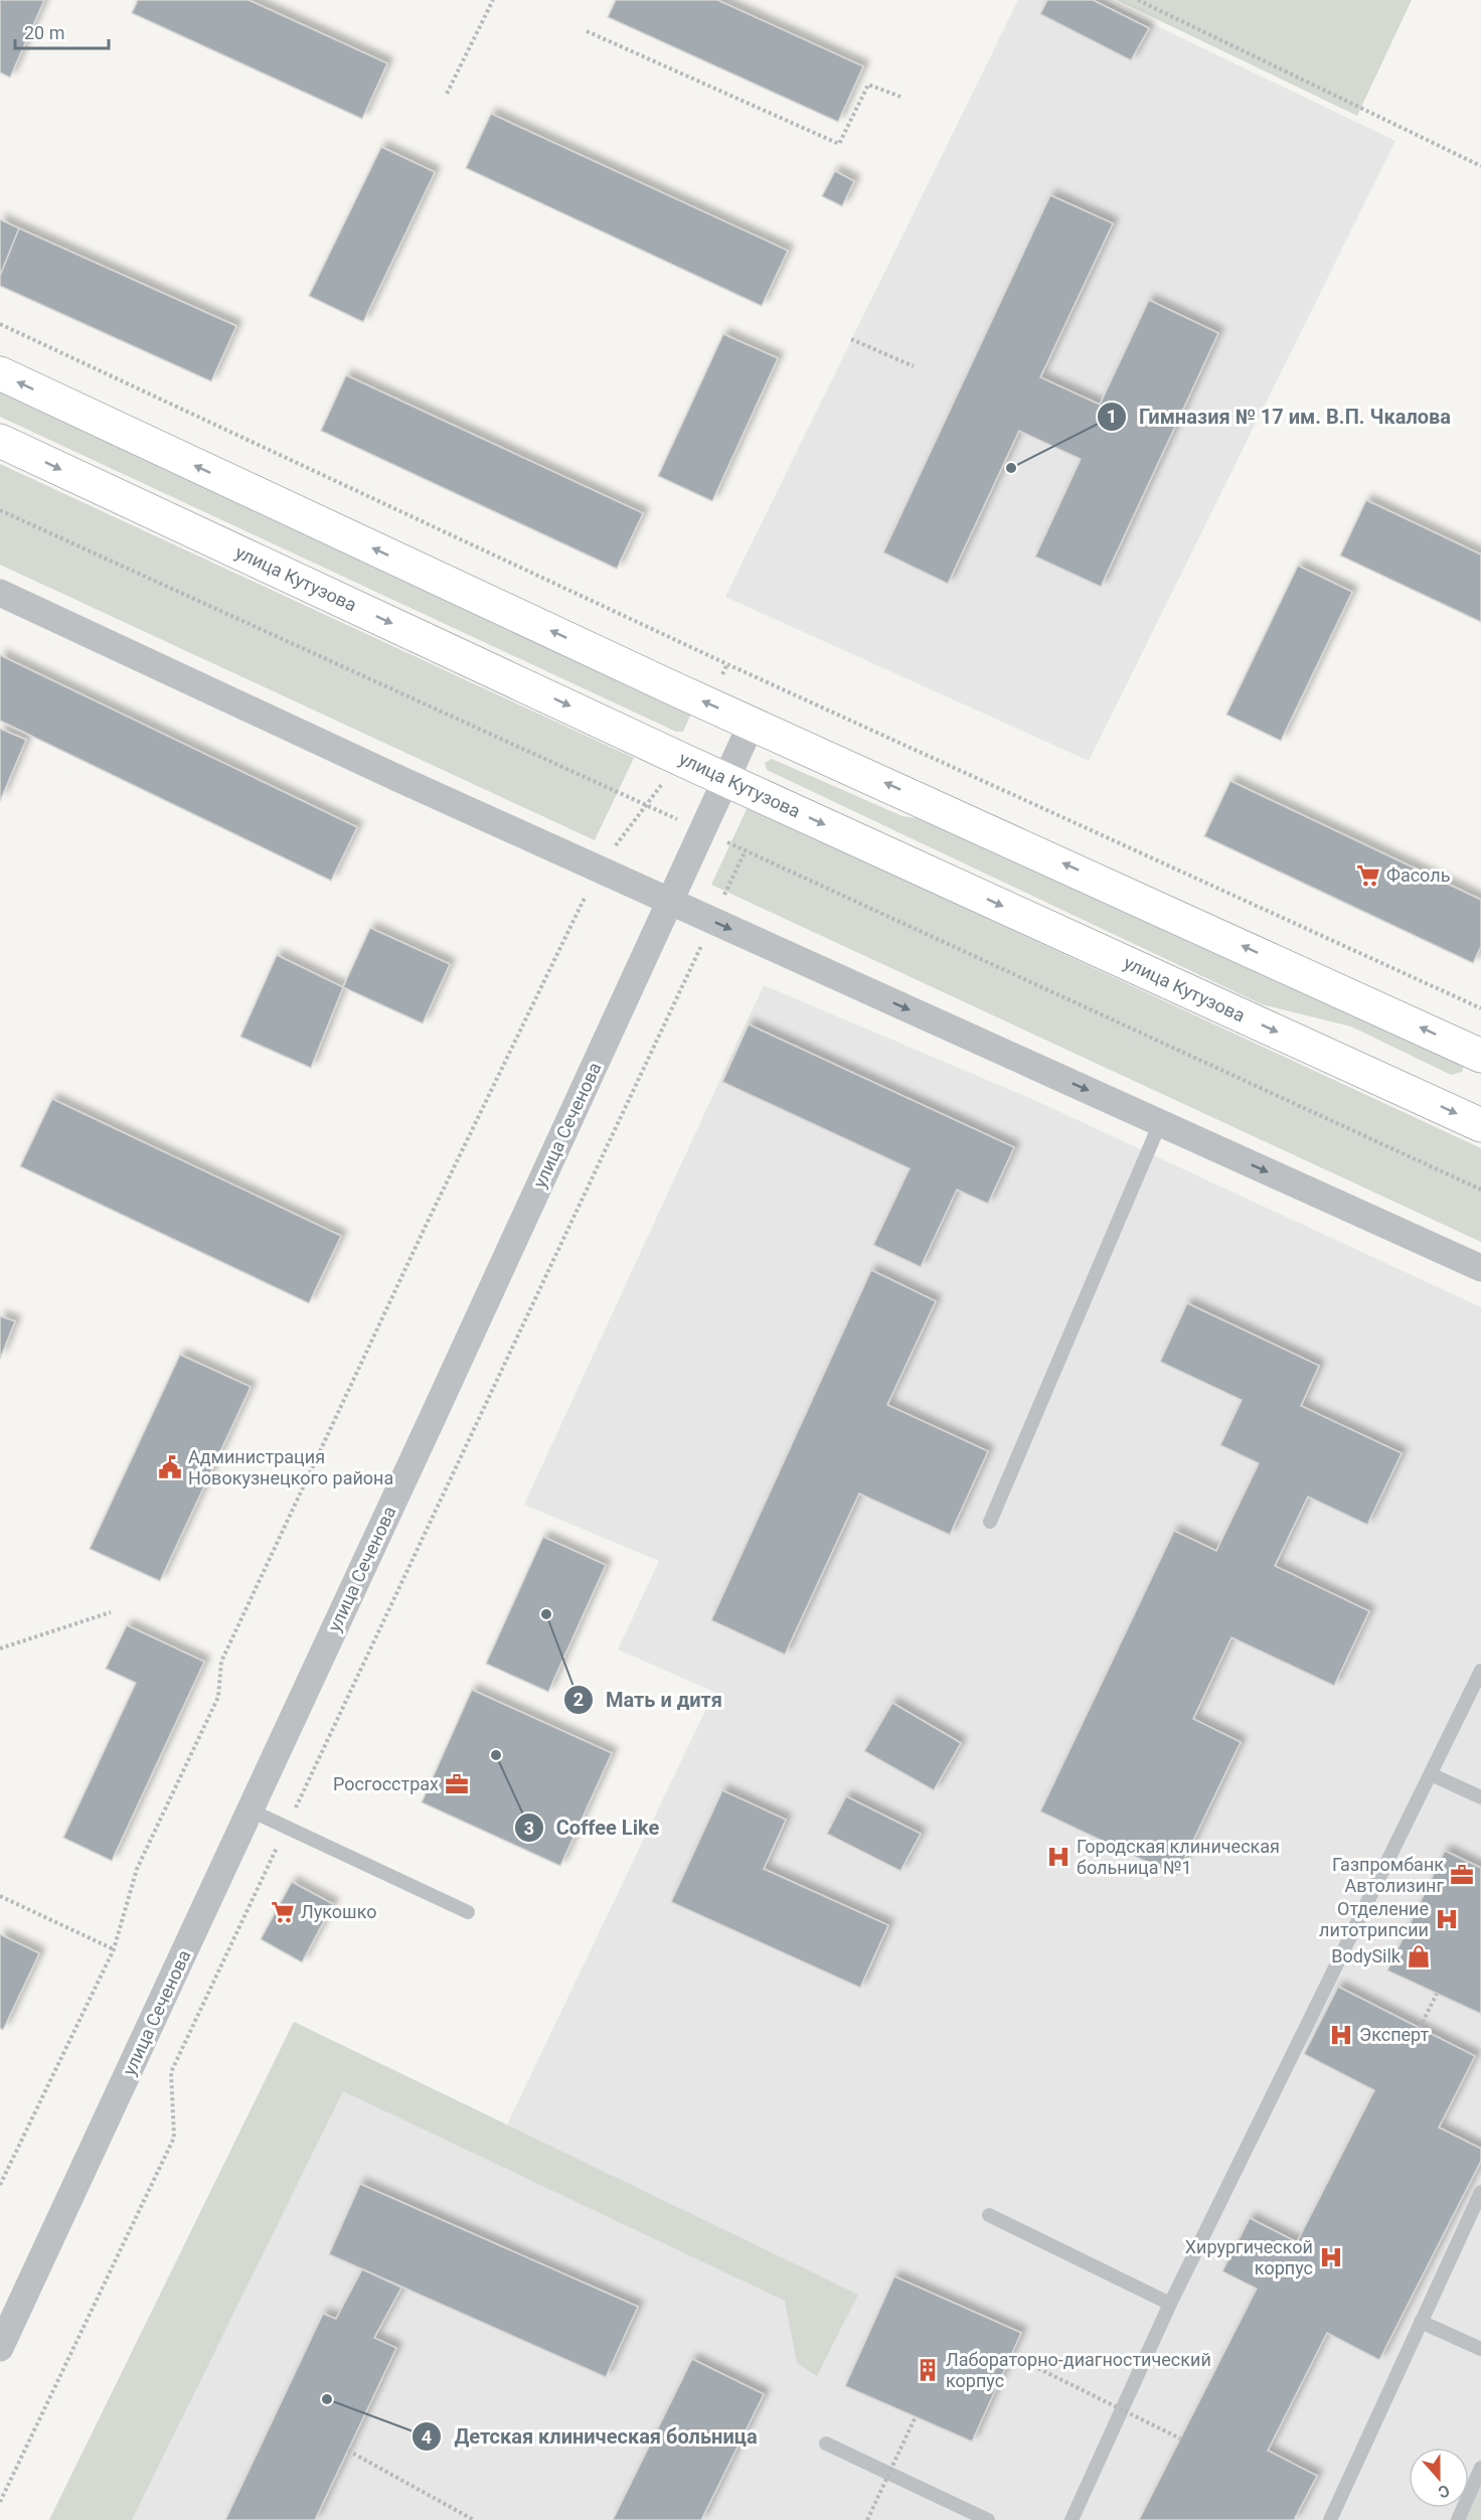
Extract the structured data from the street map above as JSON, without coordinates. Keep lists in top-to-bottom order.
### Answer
{
  "streets": {
    "main road": ["улица Кутузова"],
    "street": ["улица Сеченова"]
  },
  "crossings": [
    ["улица Кутузова", "улица Сеченова"]
  ],
  "places": {
    "other": [
      "Гимназия № 17 им. В.П. Чкалова",
      "Мать и дитя",
      "Coffee Like",
      "Детская клиническая больница"
    ],
    "supermarket": ["Фасоль", "Лукошко"],
    "public building": ["Администрация Новокузнецкого района"],
    "office": ["Росгосстрах", "Газпромбанк Автолизинг"],
    "hospital": [
      "Городская клиническая больница №1",
      "Отделение литотрипсии",
      "Эксперт",
      "Хирургической корпус"
    ],
    "shop": ["BodySilk"],
    "building": ["Лабораторно-диагностический корпус"]
  },
  "scale_bar": "20 m",
  "north": "bottom"
}
